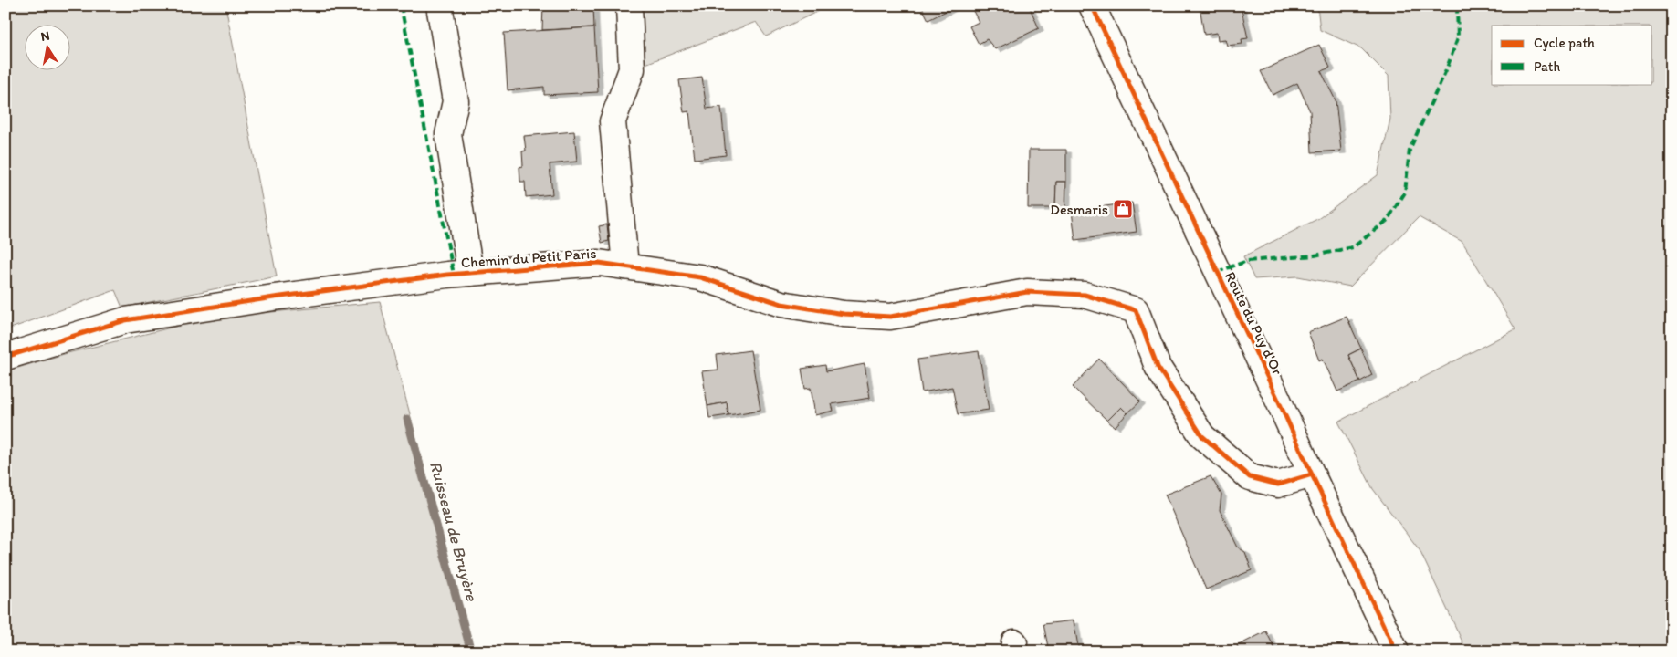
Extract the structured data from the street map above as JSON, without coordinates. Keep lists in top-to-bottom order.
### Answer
{
  "streets": {
    "street": ["Chemin du Petit Paris", "Route du Puy d'Or"]
  },
  "crossings": [
    ["Chemin du Petit Paris", "Route du Puy d'Or"]
  ],
  "water": ["Ruisseau de Bruyère"],
  "places": {
    "shop": ["Desmaris"]
  },
  "legend": ["Cycle path", "Path"],
  "north": "top"
}
